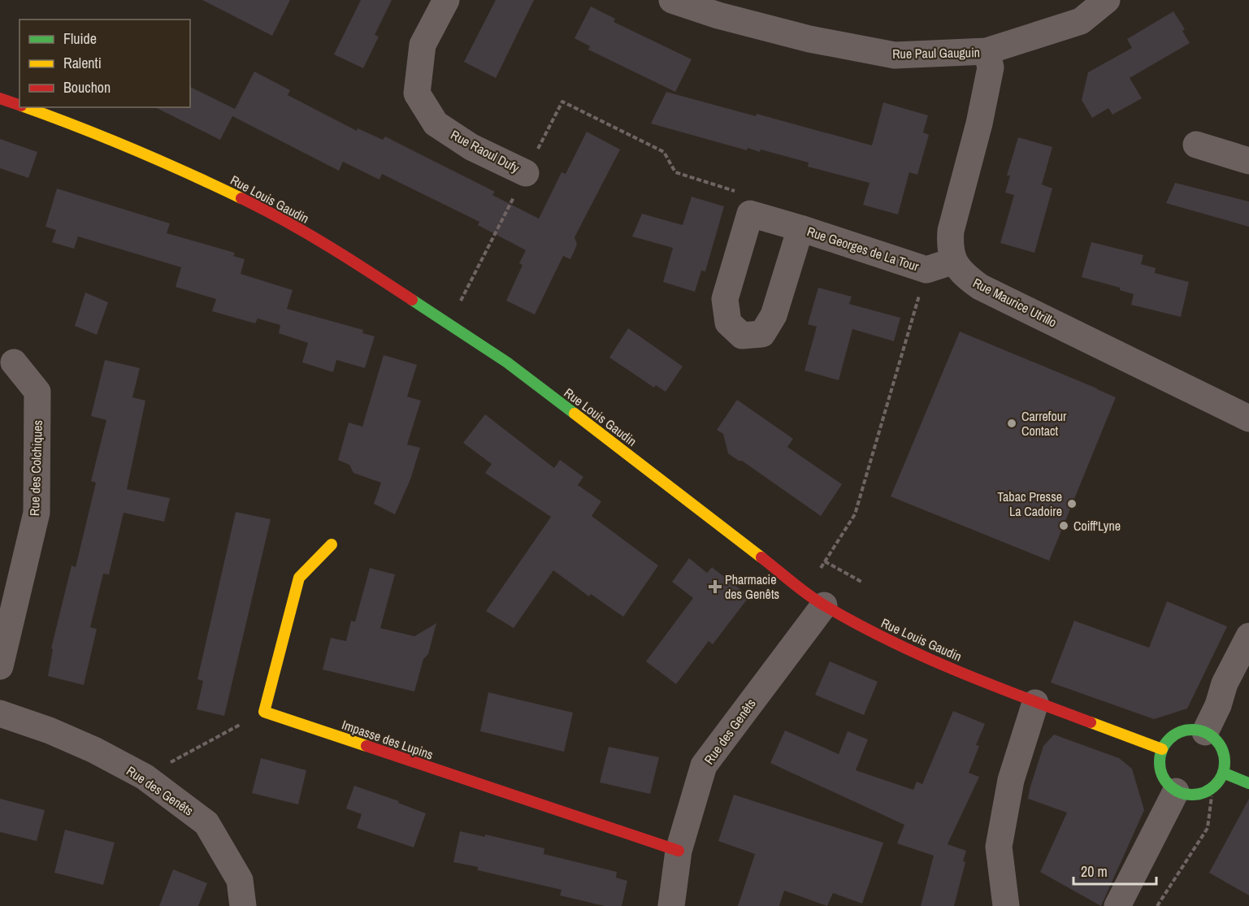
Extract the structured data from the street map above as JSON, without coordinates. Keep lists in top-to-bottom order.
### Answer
{
  "streets": {
    "street": [
      "Rue Paul Gauguin",
      "Rue Raoul Dufy",
      "Rue Louis Gaudin",
      "Rue Georges de La Tour",
      "Rue Maurice Utrillo",
      "Rue des Colchiques",
      "Rue des Genêts",
      "Impasse des Lupins"
    ]
  },
  "crossings": [
    ["Rue Louis Gaudin", "Rue des Genêts"],
    ["Rue Georges de La Tour", "Rue Maurice Utrillo"],
    ["Rue des Genêts", "Impasse des Lupins"]
  ],
  "places": {
    "other": ["Carrefour Contact", "Tabac Presse La Cadoire", "Coiff'Lyne"],
    "health": ["Pharmacie des Genêts"]
  },
  "legend": ["Fluide", "Ralenti", "Bouchon"],
  "scale_bar": "20 m"
}
